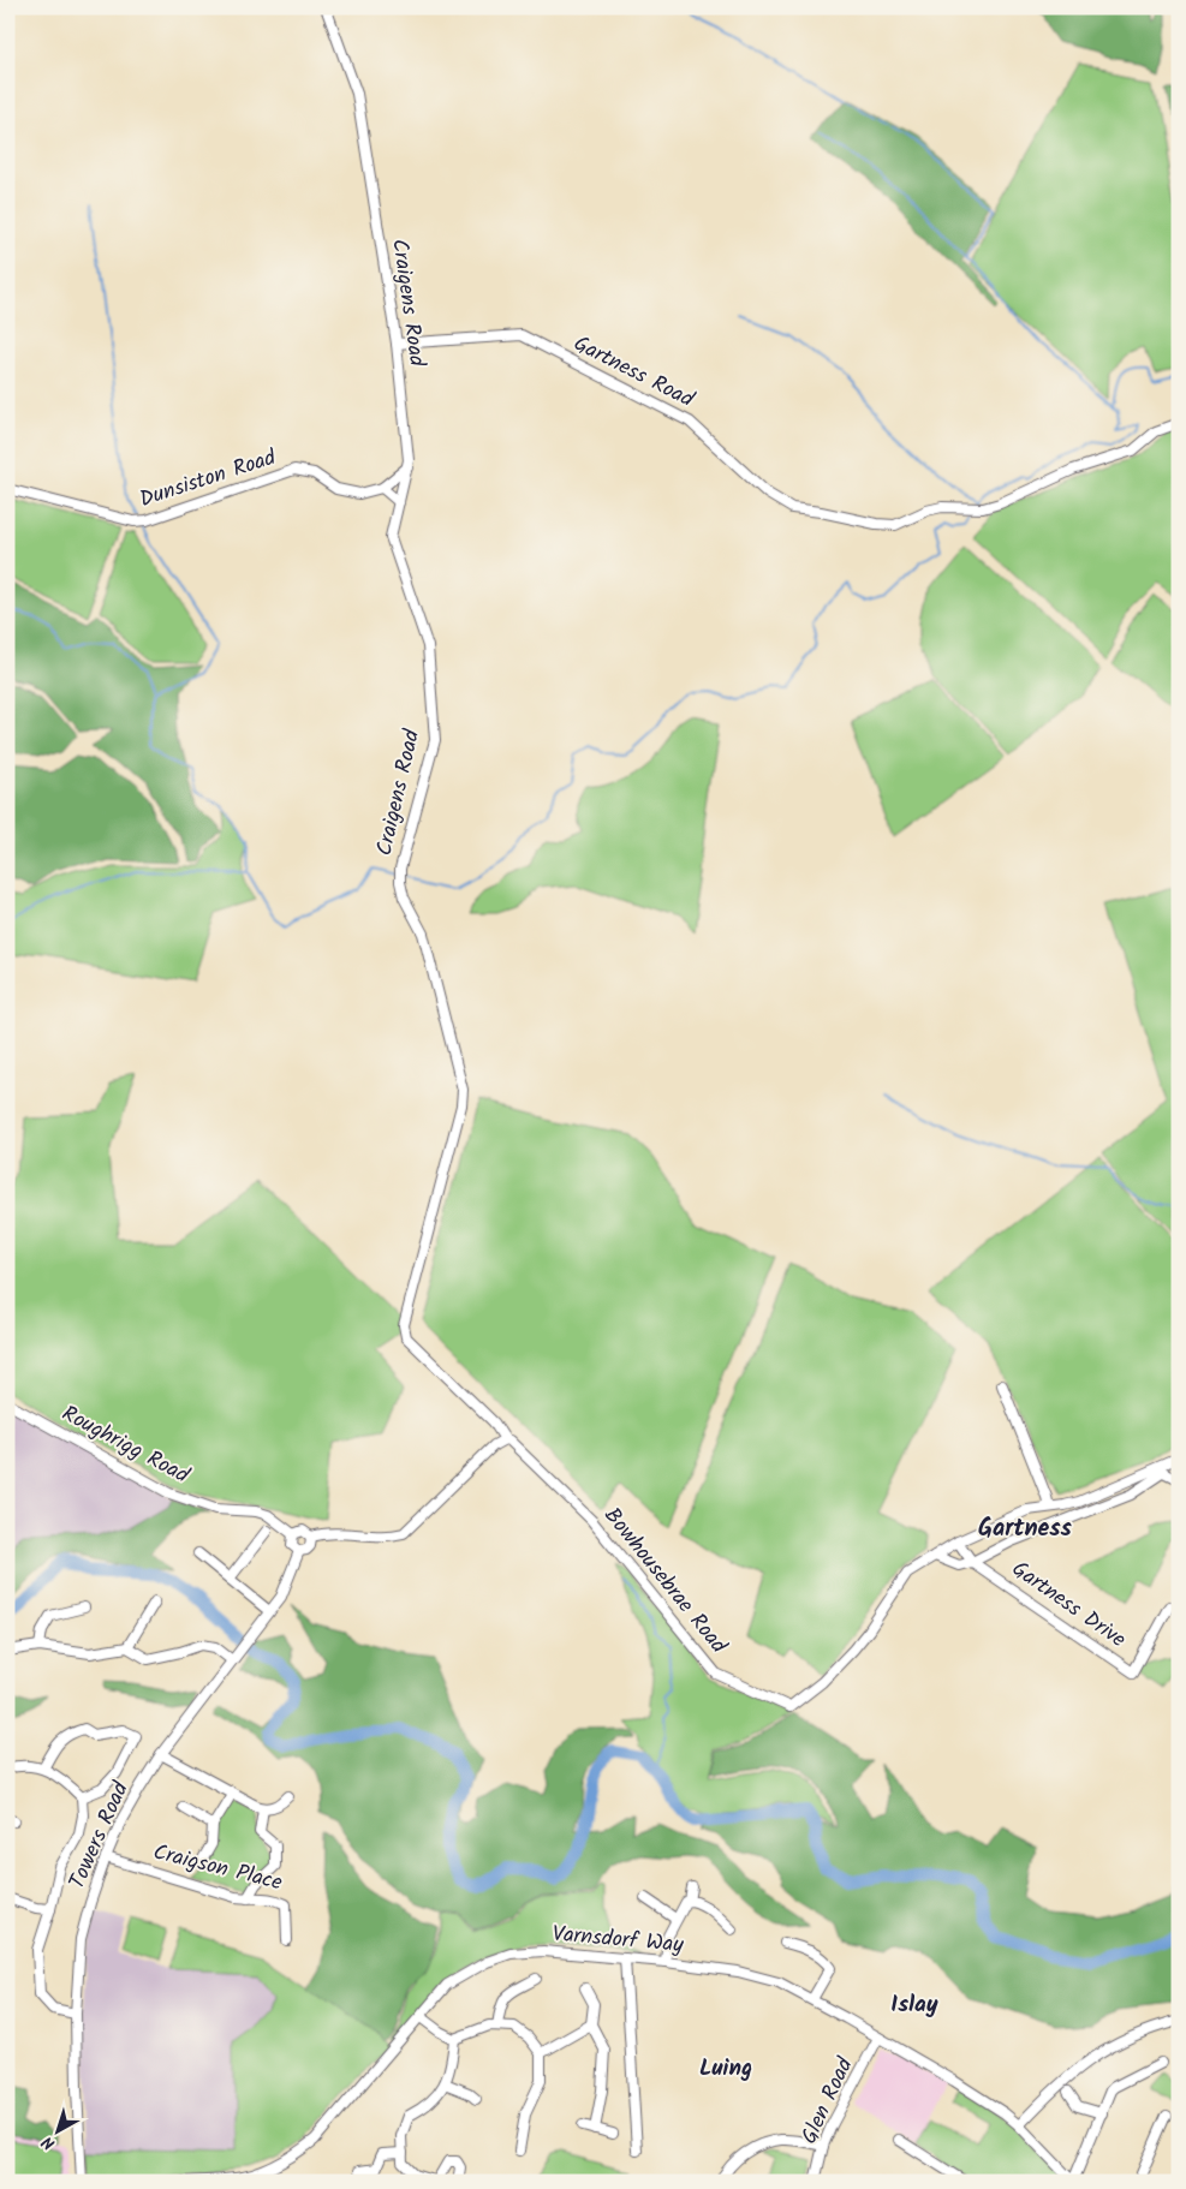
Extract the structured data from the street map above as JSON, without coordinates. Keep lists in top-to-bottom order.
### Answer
{
  "streets": {
    "street": [
      "Craigens Road",
      "Gartness Road",
      "Dunsiston Road",
      "Roughrigg Road",
      "Bowhousebrae Road",
      "Gartness Drive",
      "Towers Road",
      "Craigson Place",
      "Varnsdorf Way",
      "Glen Road"
    ]
  },
  "crossings": [
    ["Craigens Road", "Gartness Road"],
    ["Craigens Road", "Dunsiston Road"],
    ["Craigens Road", "Bowhousebrae Road"],
    ["Roughrigg Road", "Towers Road"],
    ["Bowhousebrae Road", "Gartness Drive"],
    ["Towers Road", "Craigson Place"],
    ["Varnsdorf Way", "Glen Road"]
  ],
  "districts": ["Gartness", "Islay", "Luing"],
  "north": "bottom left"
}
